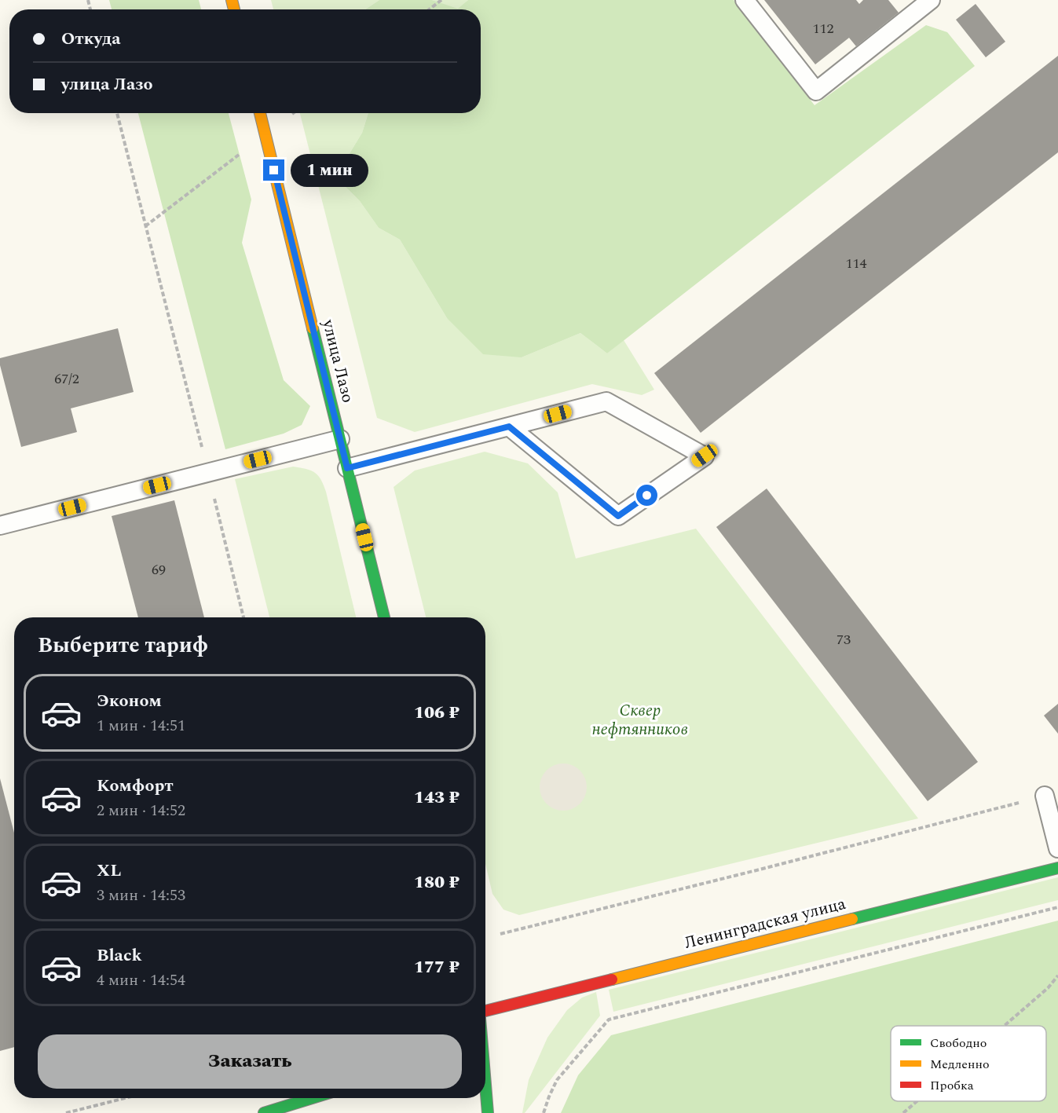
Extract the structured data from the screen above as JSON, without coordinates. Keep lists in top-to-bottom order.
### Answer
{
  "streets": {
    "main road": ["улица Лазо", "Ленинградская улица"]
  },
  "parks": ["Сквер нефтянников"],
  "house_numbers": [
    "112",
    "114",
    "67/2",
    "69",
    "73"
  ],
  "legend": ["Свободно", "Медленно", "Пробка"],
  "page": {
    "banner": ["Откуда", "улица Лазо"],
    "bubble": "1 мин",
    "heading": "Выберите тариф",
    "list": [
      {
        "name": "Эконом",
        "note": "1 мин · 14:51",
        "value": "106 ₽"
      },
      {
        "name": "Комфорт",
        "note": "2 мин · 14:52",
        "value": "143 ₽"
      },
      {
        "name": "XL",
        "note": "3 мин · 14:53",
        "value": "180 ₽"
      },
      {
        "name": "Black",
        "note": "4 мин · 14:54",
        "value": "177 ₽"
      }
    ],
    "buttons": "Заказать"
  }
}
